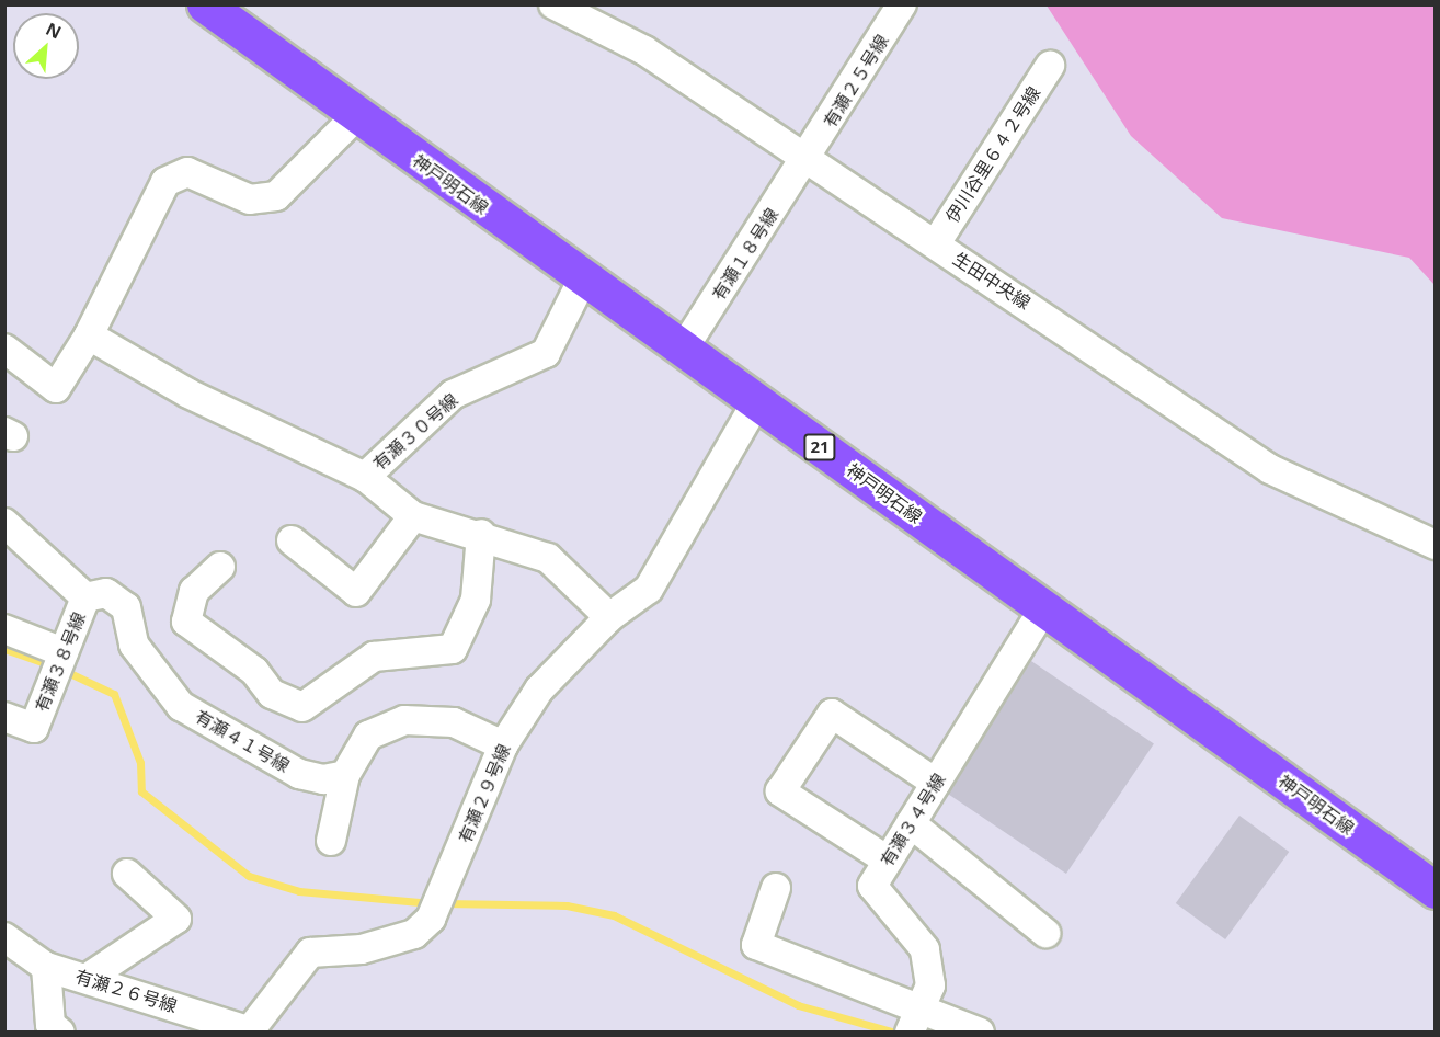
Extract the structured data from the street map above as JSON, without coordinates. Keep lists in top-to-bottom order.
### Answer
{
  "streets": {
    "main road": ["神戸明石線", "21"],
    "street": [
      "有瀬２５号線",
      "伊川谷里６４２号線",
      "有瀬１８号線",
      "生田中央線",
      "有瀬３０号線",
      "有瀬３８号線",
      "有瀬４１号線",
      "有瀬２９号線",
      "有瀬３４号線",
      "有瀬２６号線"
    ]
  },
  "crossings": [
    ["有瀬２５号線", "有瀬１８号線"],
    ["有瀬２５号線", "生田中央線"],
    ["伊川谷里６４２号線", "生田中央線"],
    ["神戸明石線", "有瀬１８号線"],
    ["神戸明石線", "有瀬３０号線"],
    ["神戸明石線", "有瀬２９号線"],
    ["神戸明石線", "有瀬３４号線"],
    ["有瀬１８号線", "生田中央線"],
    ["有瀬３０号線", "有瀬２９号線"],
    ["有瀬３８号線", "有瀬４１号線"],
    ["有瀬２９号線", "有瀬２６号線"]
  ],
  "north": "top right"
}
